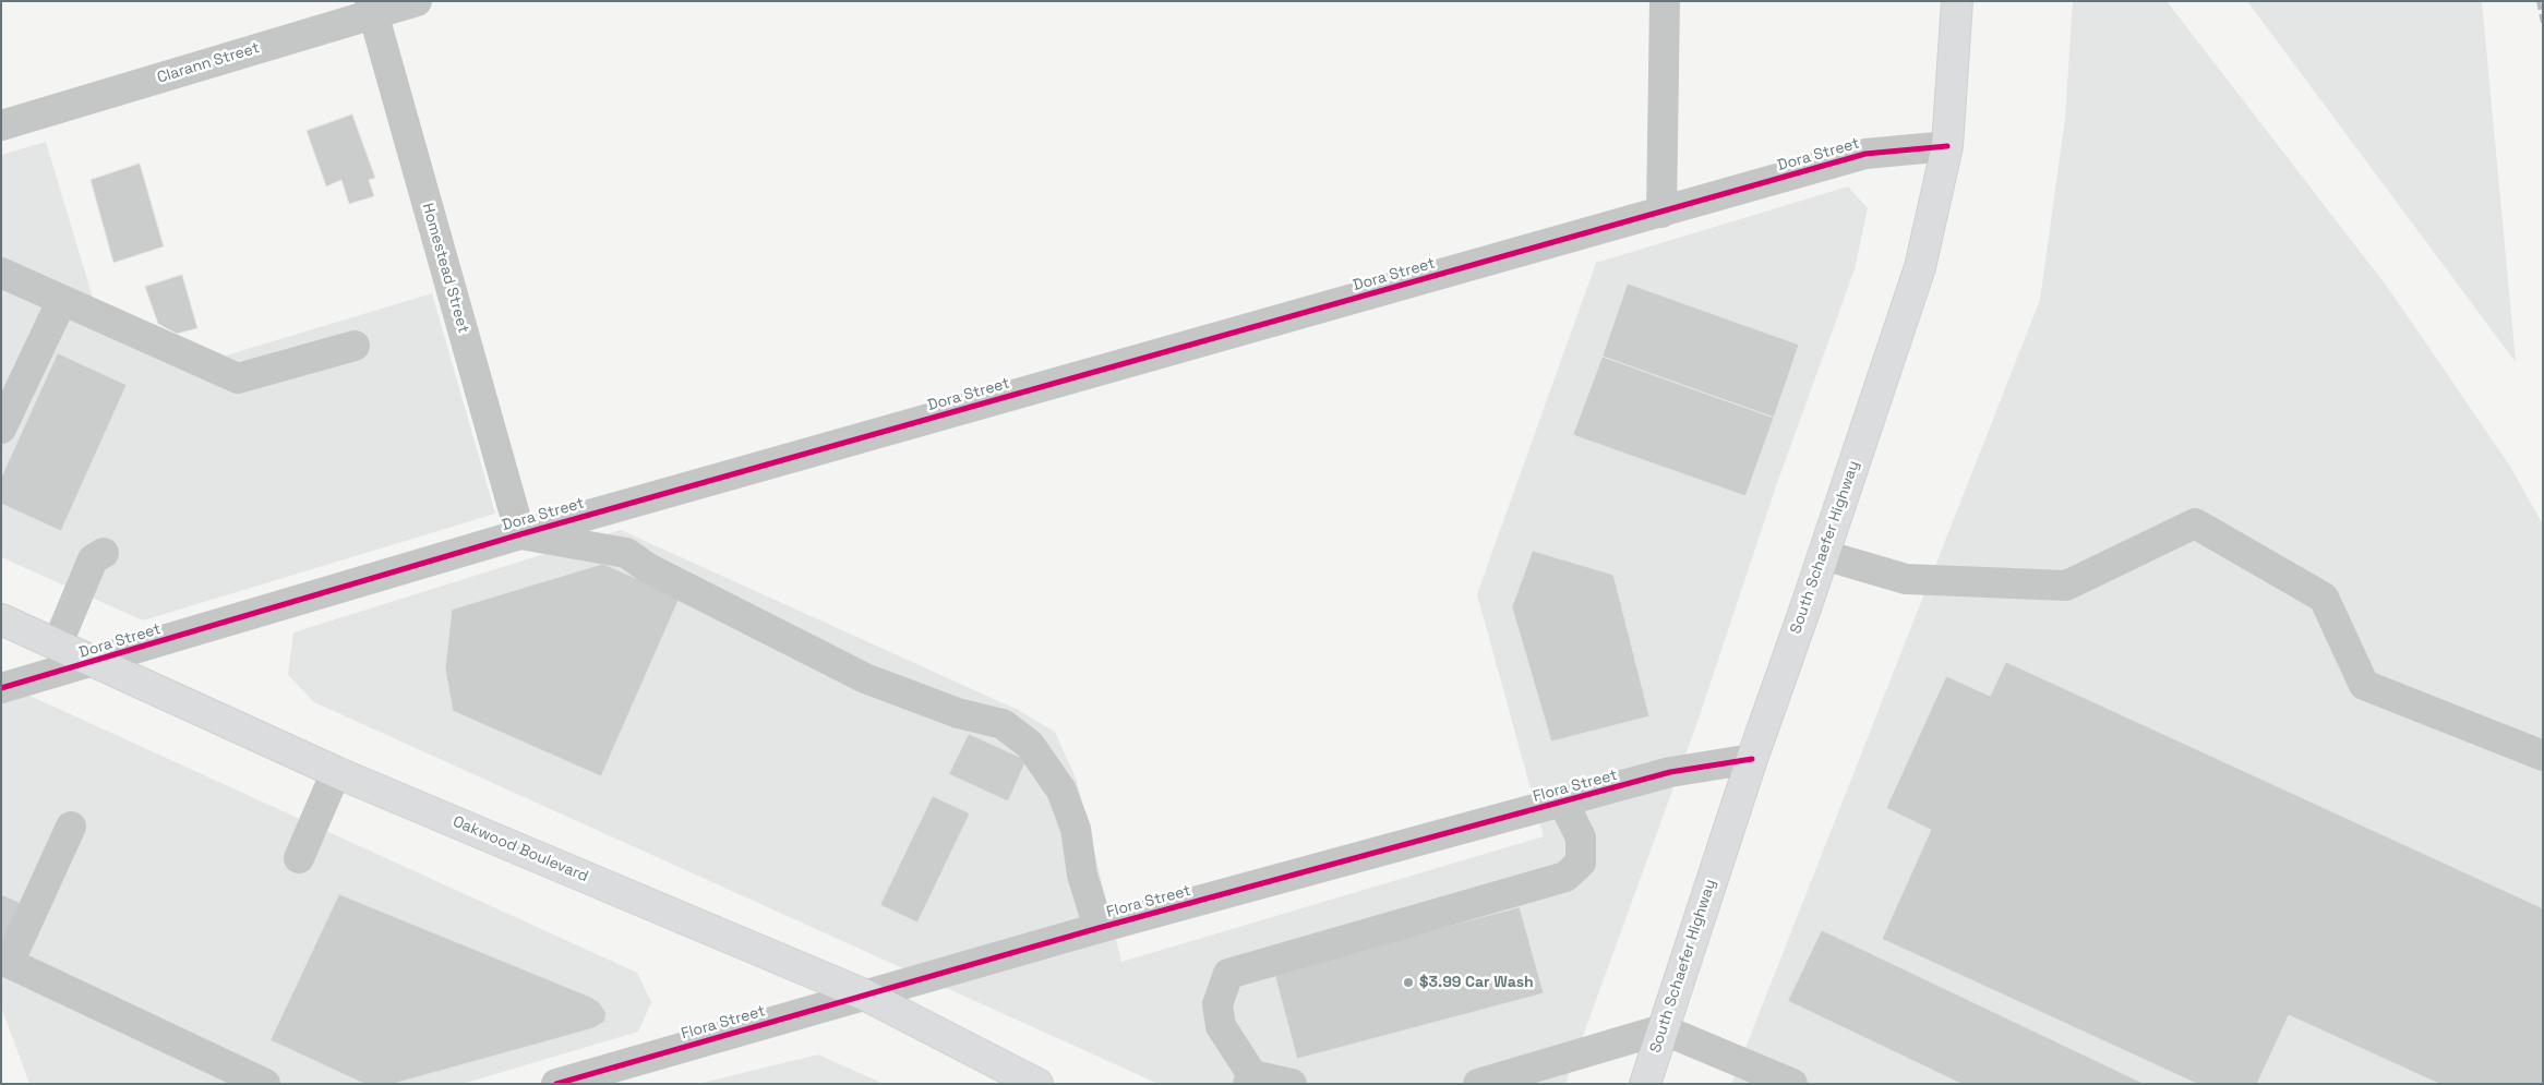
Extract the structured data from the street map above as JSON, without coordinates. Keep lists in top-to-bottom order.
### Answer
{
  "streets": {
    "main road": ["South Schaefer Highway", "Oakwood Boulevard"],
    "street": [
      "Clarann Street",
      "Dora Street",
      "Homestead Street",
      "Flora Street"
    ]
  },
  "crossings": [
    ["Clarann Street", "Homestead Street"],
    ["Dora Street", "Homestead Street"],
    ["Dora Street", "South Schaefer Highway"],
    ["Dora Street", "Oakwood Boulevard"],
    ["South Schaefer Highway", "Flora Street"],
    ["Flora Street", "Oakwood Boulevard"]
  ],
  "places": ["$3.99 Car Wash"]
}
